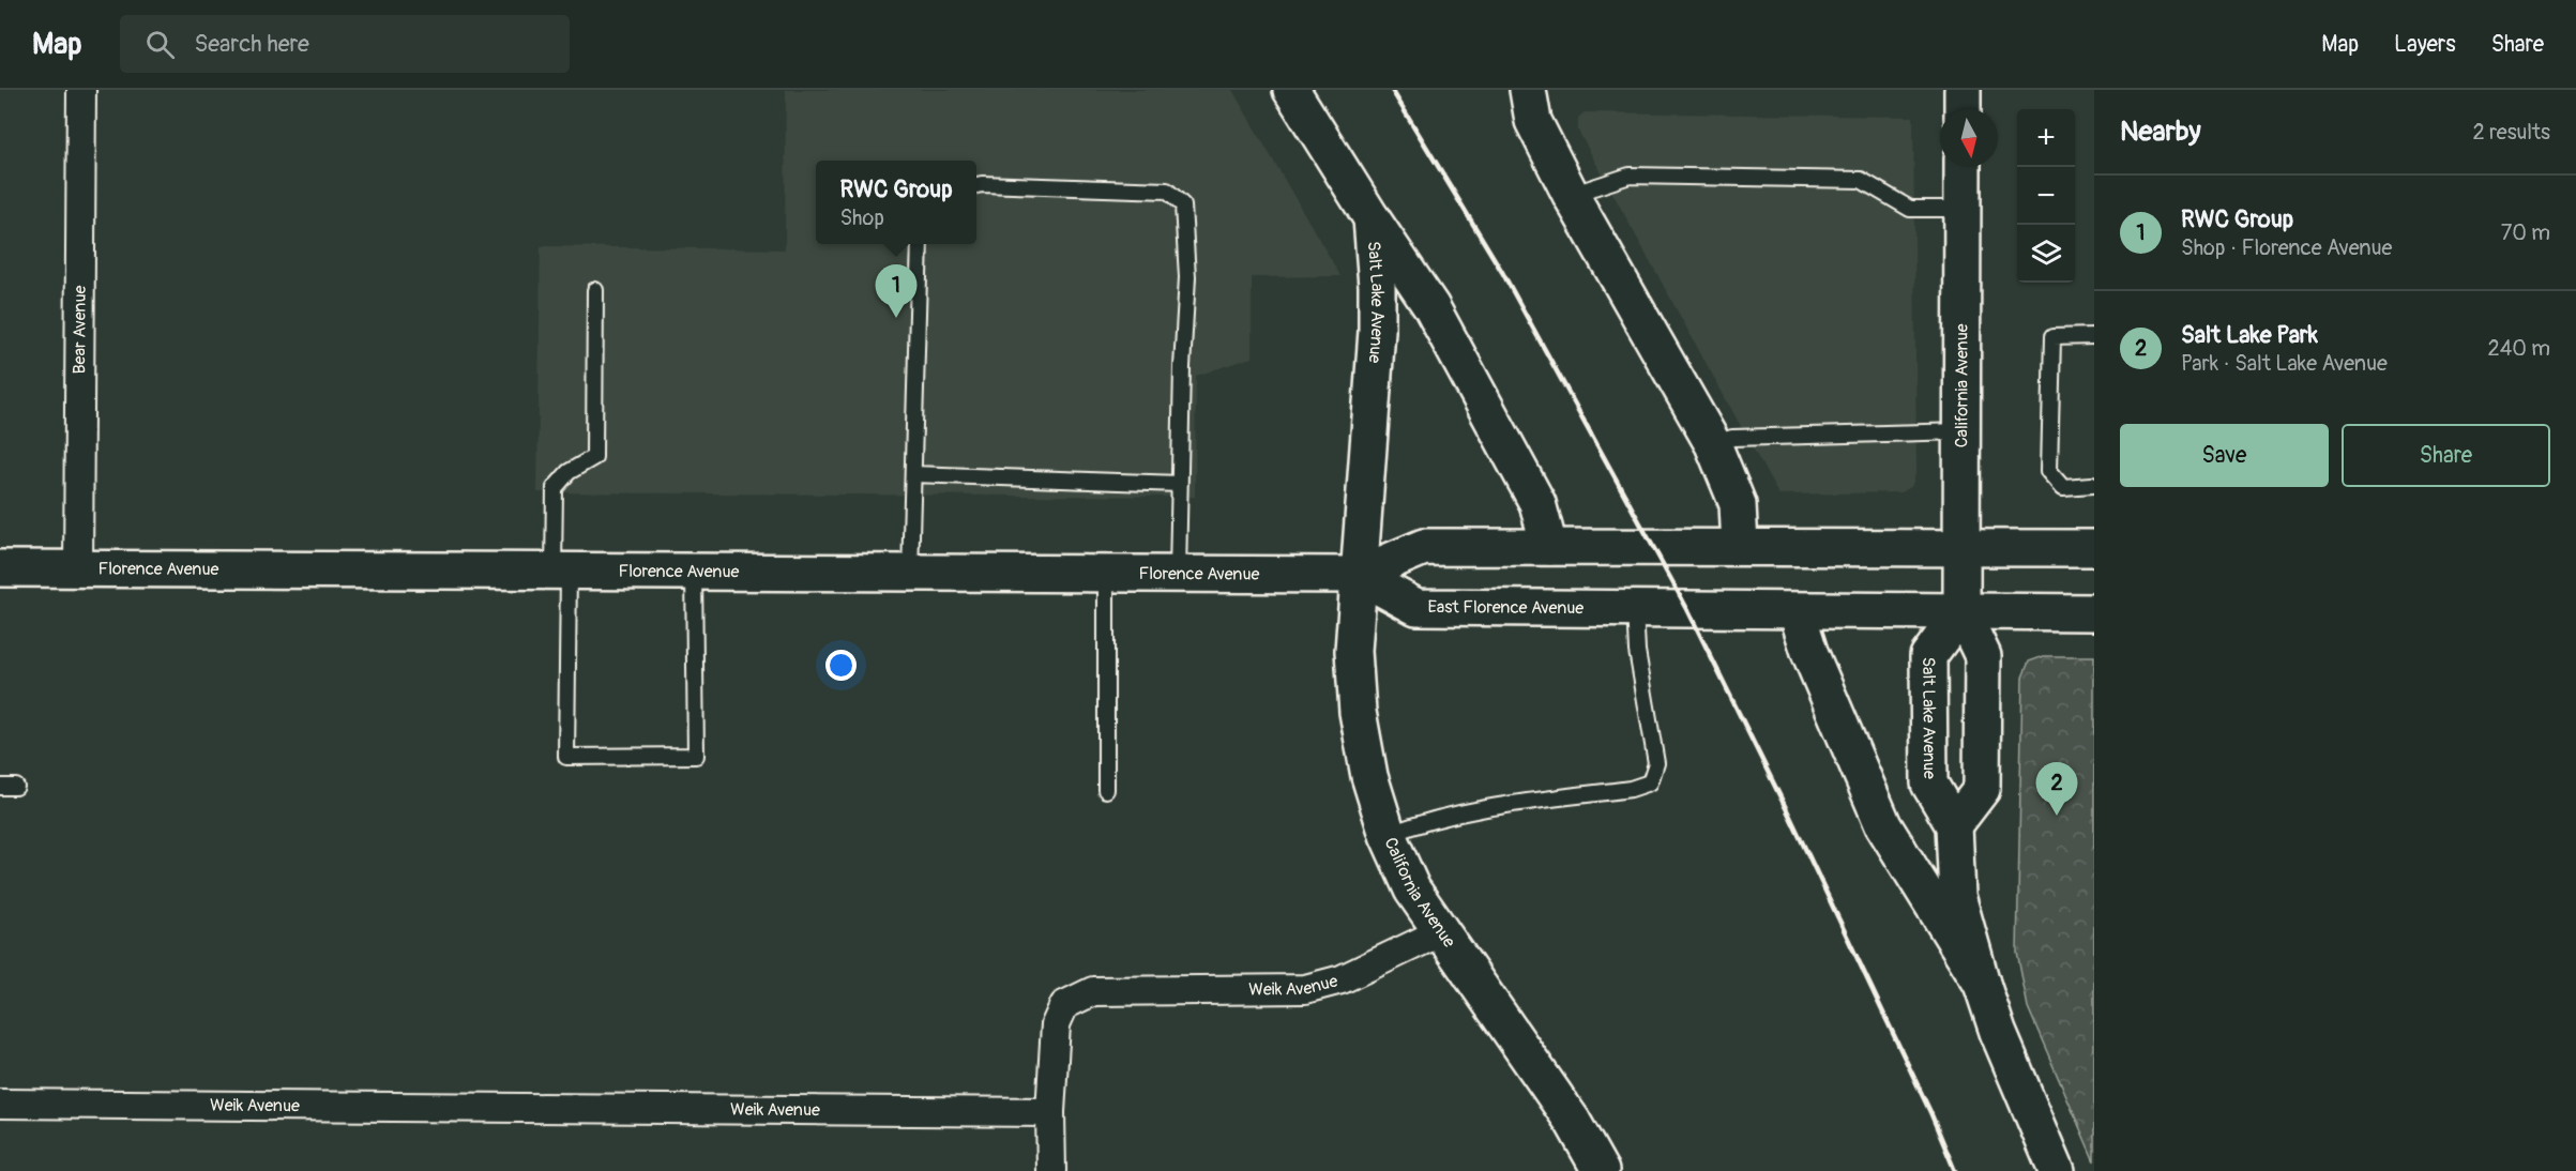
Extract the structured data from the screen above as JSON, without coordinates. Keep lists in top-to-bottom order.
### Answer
{
  "streets": {
    "main road": [
      "Salt Lake Avenue",
      "California Avenue",
      "Florence Avenue",
      "East Florence Avenue"
    ],
    "street": ["Bear Avenue", "Weik Avenue"]
  },
  "crossings": [
    ["Salt Lake Avenue", "California Avenue"],
    ["Salt Lake Avenue", "Florence Avenue"],
    ["Salt Lake Avenue", "East Florence Avenue"],
    ["Bear Avenue", "Florence Avenue"],
    ["California Avenue", "Florence Avenue"],
    ["California Avenue", "East Florence Avenue"],
    ["California Avenue", "Weik Avenue"],
    ["Florence Avenue", "East Florence Avenue"]
  ],
  "north": "bottom",
  "page": {
    "header": "Map",
    "search": "Search here",
    "nav": ["Map", "Layers", "Share"],
    "heading": ["Nearby", "2 results"],
    "map_buttons": ["+", "−"],
    "popup": ["RWC Group", "Shop"],
    "list": [
      {
        "mark": "1",
        "name": "RWC Group",
        "note": "Shop · Florence Avenue",
        "value": "70 m"
      },
      {
        "mark": "2",
        "name": "Salt Lake Park",
        "note": "Park · Salt Lake Avenue",
        "value": "240 m"
      }
    ],
    "pins": ["1", "2"],
    "buttons": ["Save", "Share"]
  }
}
